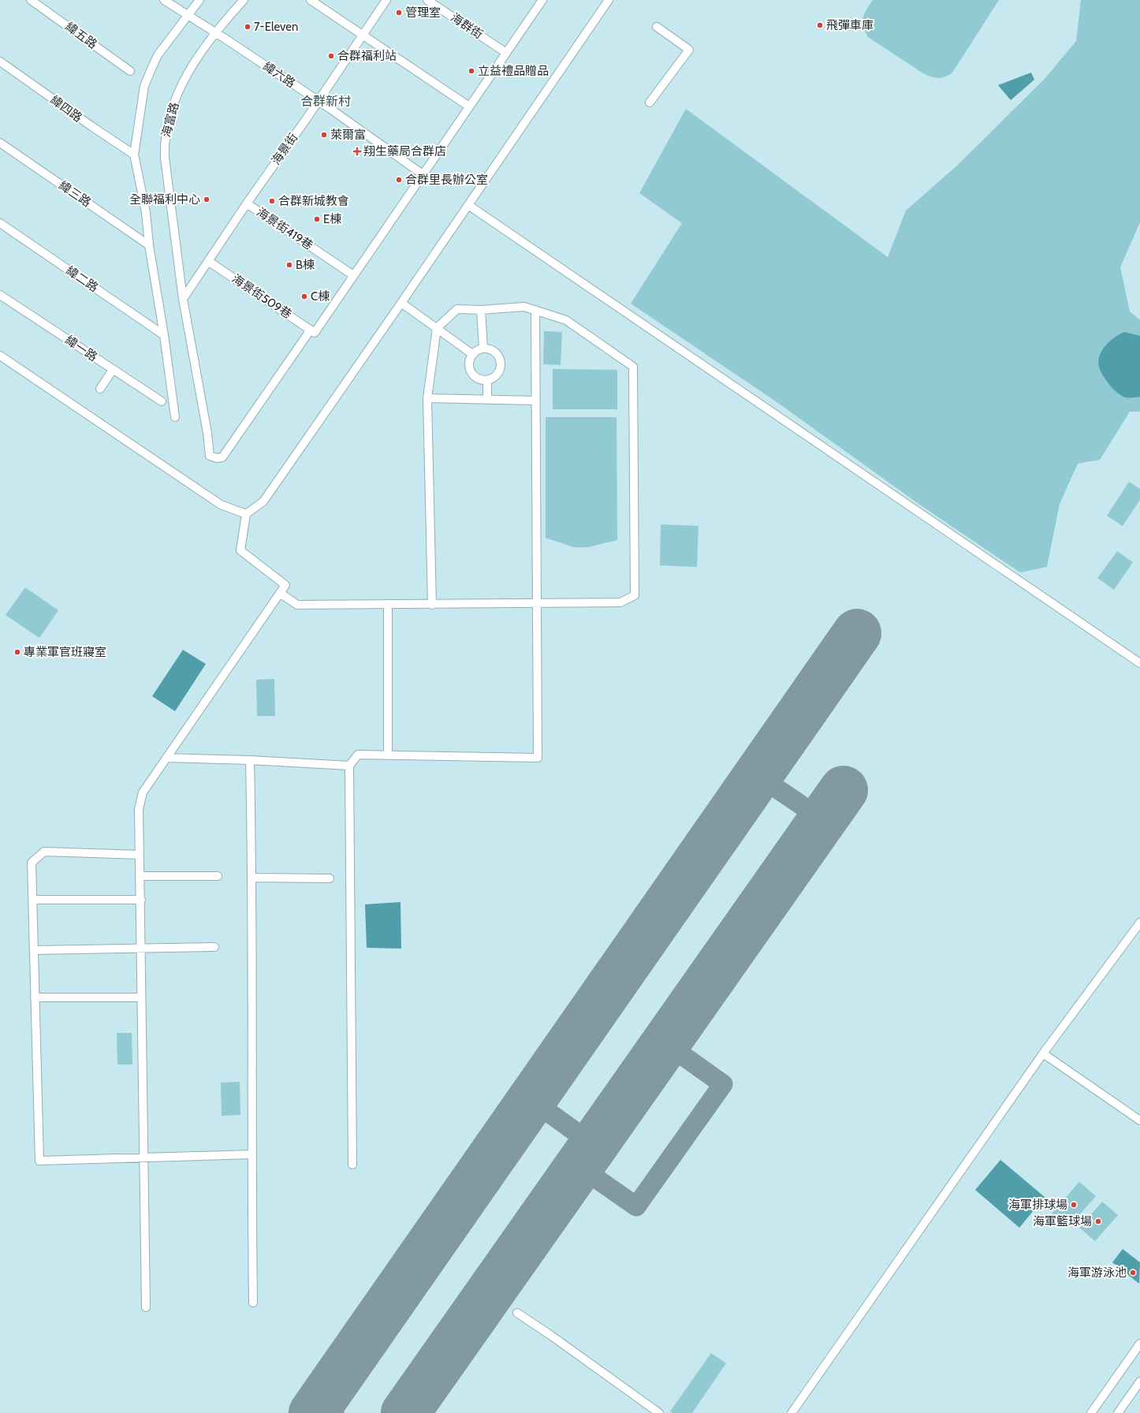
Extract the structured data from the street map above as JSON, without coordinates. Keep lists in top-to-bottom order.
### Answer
{
  "streets": {
    "street": [
      "海群街",
      "緯五路",
      "緯六路",
      "緯四路",
      "海富路",
      "海景街",
      "緯三路",
      "海景街419巷",
      "緯二路",
      "海景街509巷",
      "緯一路"
    ]
  },
  "crossings": [
    ["緯六路", "海富路"],
    ["緯六路", "海景街"],
    ["海富路", "海景街"],
    ["海富路", "海景街509巷"],
    ["海景街", "海景街419巷"],
    ["海景街", "海景街509巷"]
  ],
  "districts": ["合群新村"],
  "places": {
    "other": [
      "管理室",
      "飛彈車庫",
      "7-Eleven",
      "合群福利站",
      "立益禮品贈品",
      "萊爾富",
      "合群里長辦公室",
      "全聯福利中心",
      "合群新城教會",
      "E棟",
      "B棟",
      "C棟",
      "專業軍官班寢室",
      "海軍排球場",
      "海軍籃球場",
      "海軍游泳池"
    ],
    "health": ["翔生藥局合群店"]
  }
}
